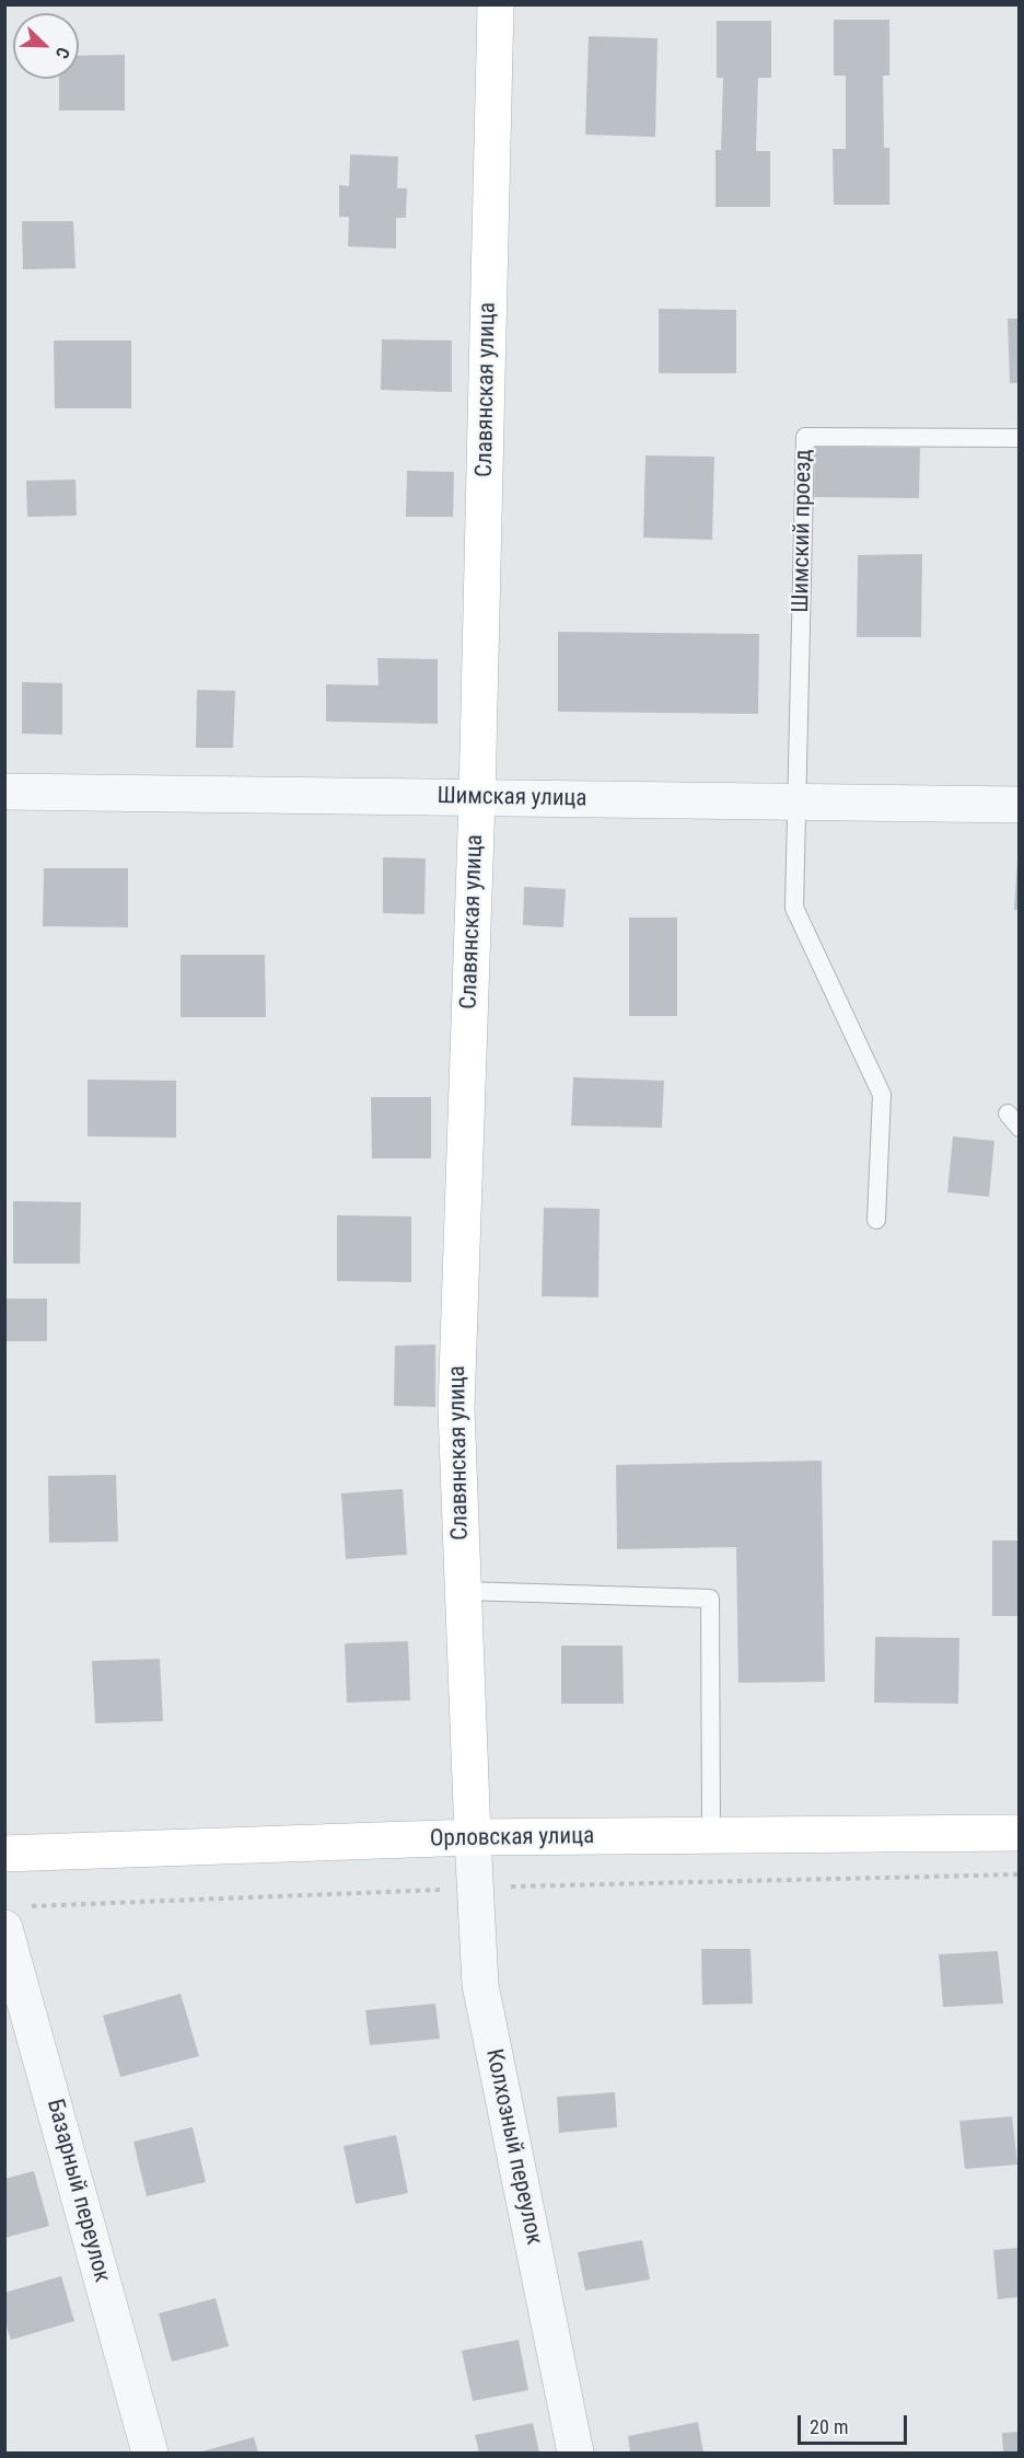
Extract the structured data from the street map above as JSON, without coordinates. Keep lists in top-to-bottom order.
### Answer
{
  "streets": {
    "street": [
      "Славянская улица",
      "Шимская улица",
      "Орловская улица",
      "Колхозный переулок",
      "Базарный переулок"
    ],
    "lane": ["Шимский проезд"]
  },
  "crossings": [
    ["Славянская улица", "Шимская улица"],
    ["Славянская улица", "Орловская улица"],
    ["Славянская улица", "Колхозный переулок"],
    ["Шимский проезд", "Шимская улица"],
    ["Орловская улица", "Колхозный переулок"]
  ],
  "scale_bar": "20 m",
  "north": "bottom right"
}
